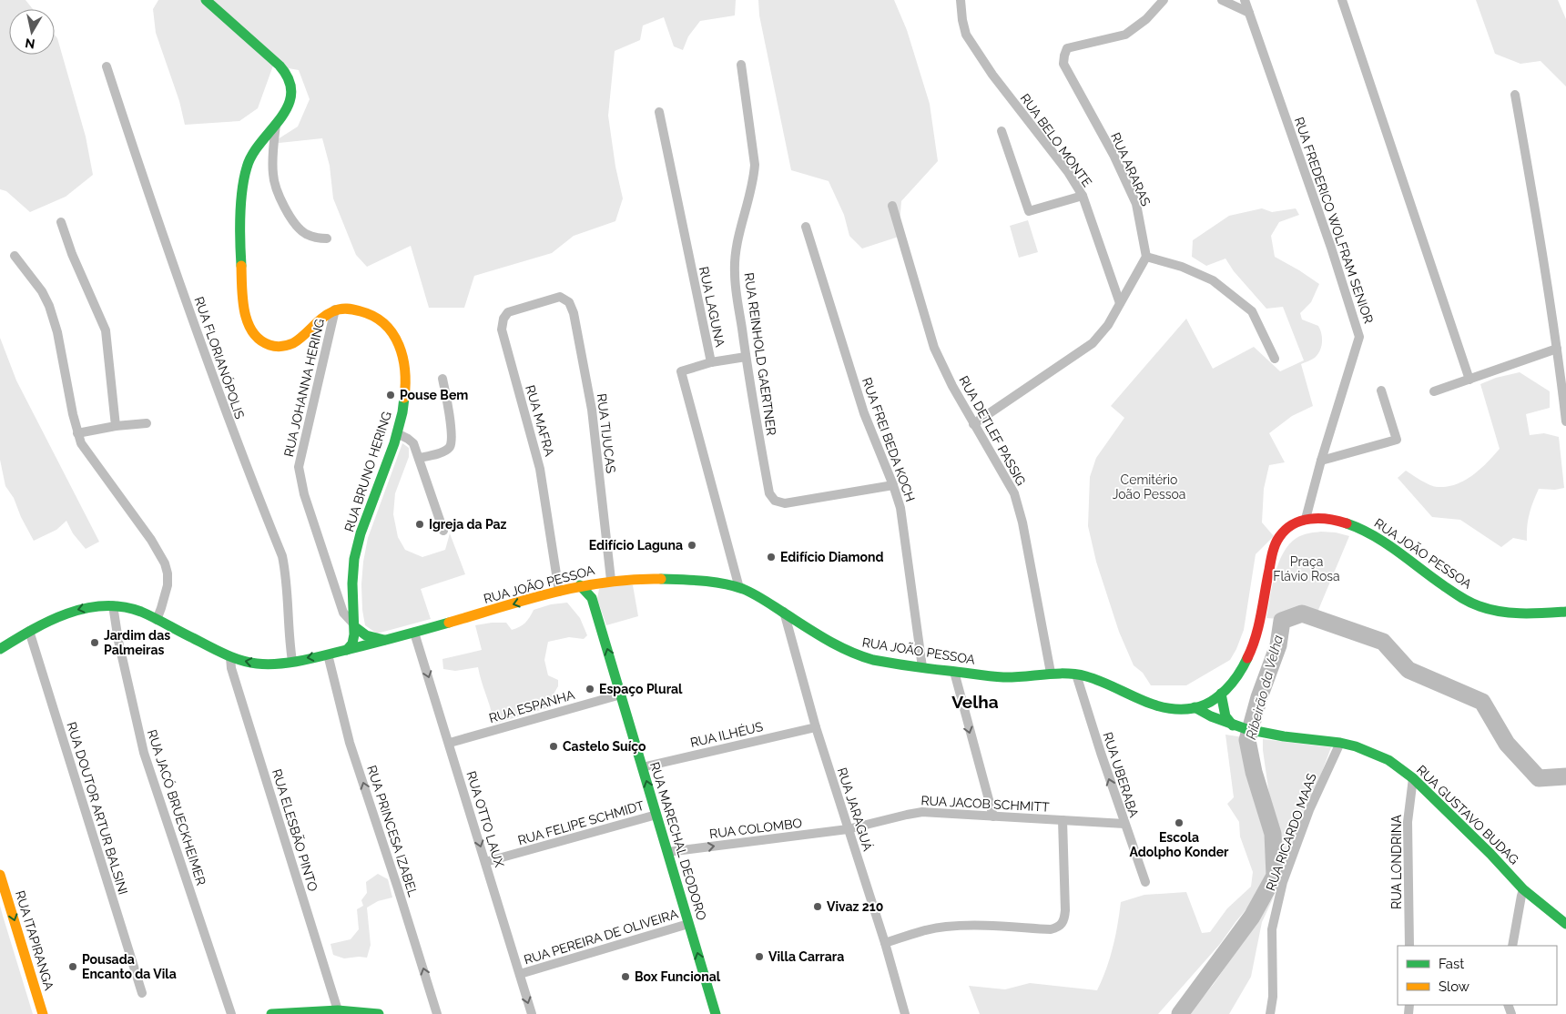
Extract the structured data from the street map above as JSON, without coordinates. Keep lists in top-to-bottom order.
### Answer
{
  "streets": {
    "main road": [
      "RUA BRUNO HERING",
      "RUA JOÃO PESSOA",
      "RUA GUSTAVO BUDAG",
      "RUA MARECHAL DEODORO",
      "RUA ITAPIRANGA"
    ],
    "street": [
      "RUA BELO MONTE",
      "RUA ARARAS",
      "RUA FREDERICO WOLFRAM SENIOR",
      "RUA LAGUNA",
      "RUA REINHOLD GAERTNER",
      "RUA FLORIANÓPOLIS",
      "RUA JOHANNA HERING",
      "RUA MAFRA",
      "RUA DETLEF PASSIG",
      "RUA TIJUCAS",
      "RUA FREI BEDA KOCH",
      "RUA ESPANHA",
      "RUA ILHÉUS",
      "RUA UBERABA",
      "RUA JACOB SCHMITT",
      "RUA JACÓ BRUECKHEIMER",
      "RUA DOUTOR ARTUR BALSINI",
      "RUA JARAGUÁ",
      "RUA OTTO LAUX",
      "RUA FELIPE SCHMIDT",
      "RUA COLOMBO",
      "RUA ELESBÃO PINTO",
      "RUA PRINCESA IZABEL",
      "RUA RICARDO MAAS",
      "RUA LONDRINA",
      "RUA PEREIRA DE OLIVEIRA"
    ]
  },
  "crossings": [
    ["RUA FREDERICO WOLFRAM SENIOR", "RUA JOÃO PESSOA"],
    ["RUA LAGUNA", "RUA JOÃO PESSOA"],
    ["RUA REINHOLD GAERTNER", "RUA FREI BEDA KOCH"],
    ["RUA FLORIANÓPOLIS", "RUA JOÃO PESSOA"],
    ["RUA JOHANNA HERING", "RUA BRUNO HERING"],
    ["RUA MAFRA", "RUA TIJUCAS"],
    ["RUA MAFRA", "RUA JOÃO PESSOA"],
    ["RUA DETLEF PASSIG", "RUA JOÃO PESSOA"],
    ["RUA TIJUCAS", "RUA JOÃO PESSOA"],
    ["RUA FREI BEDA KOCH", "RUA JOÃO PESSOA"],
    ["RUA BRUNO HERING", "RUA JOÃO PESSOA"],
    ["RUA JOÃO PESSOA", "RUA UBERABA"],
    ["RUA JOÃO PESSOA", "RUA JACÓ BRUECKHEIMER"],
    ["RUA JOÃO PESSOA", "RUA DOUTOR ARTUR BALSINI"],
    ["RUA JOÃO PESSOA", "RUA JARAGUÁ"],
    ["RUA JOÃO PESSOA", "RUA GUSTAVO BUDAG"],
    ["RUA JOÃO PESSOA", "RUA OTTO LAUX"],
    ["RUA JOÃO PESSOA", "RUA ELESBÃO PINTO"],
    ["RUA JOÃO PESSOA", "RUA PRINCESA IZABEL"],
    ["RUA JOÃO PESSOA", "RUA MARECHAL DEODORO"],
    ["RUA ESPANHA", "RUA OTTO LAUX"],
    ["RUA ESPANHA", "RUA MARECHAL DEODORO"],
    ["RUA ILHÉUS", "RUA JARAGUÁ"],
    ["RUA ILHÉUS", "RUA MARECHAL DEODORO"],
    ["RUA UBERABA", "RUA JACOB SCHMITT"],
    ["RUA JACOB SCHMITT", "RUA JARAGUÁ"],
    ["RUA JACOB SCHMITT", "RUA COLOMBO"],
    ["RUA JARAGUÁ", "RUA COLOMBO"],
    ["RUA GUSTAVO BUDAG", "RUA RICARDO MAAS"],
    ["RUA GUSTAVO BUDAG", "RUA LONDRINA"],
    ["RUA OTTO LAUX", "RUA FELIPE SCHMIDT"],
    ["RUA OTTO LAUX", "RUA PEREIRA DE OLIVEIRA"],
    ["RUA FELIPE SCHMIDT", "RUA MARECHAL DEODORO"],
    ["RUA COLOMBO", "RUA MARECHAL DEODORO"],
    ["RUA MARECHAL DEODORO", "RUA PEREIRA DE OLIVEIRA"]
  ],
  "one_way": [
    "RUA UBERABA",
    "RUA OTTO LAUX",
    "RUA COLOMBO",
    "RUA PRINCESA IZABEL",
    "RUA MARECHAL DEODORO",
    "RUA ITAPIRANGA"
  ],
  "districts": ["Velha"],
  "water": ["Ribeirão da Velha"],
  "parks": ["Cemitério João Pessoa", "Praça Flávio Rosa"],
  "places": [
    "Pouse Bem",
    "Igreja da Paz",
    "Edifício Laguna",
    "Edifício Diamond",
    "Jardim das Palmeiras",
    "Espaço Plural",
    "Castelo Suíço",
    "Escola Adolpho Konder",
    "Vivaz 210",
    "Villa Carrara",
    "Pousada Encanto da Vila",
    "Box Funcional"
  ],
  "legend": ["Fast", "Slow"],
  "north": "bottom"
}
